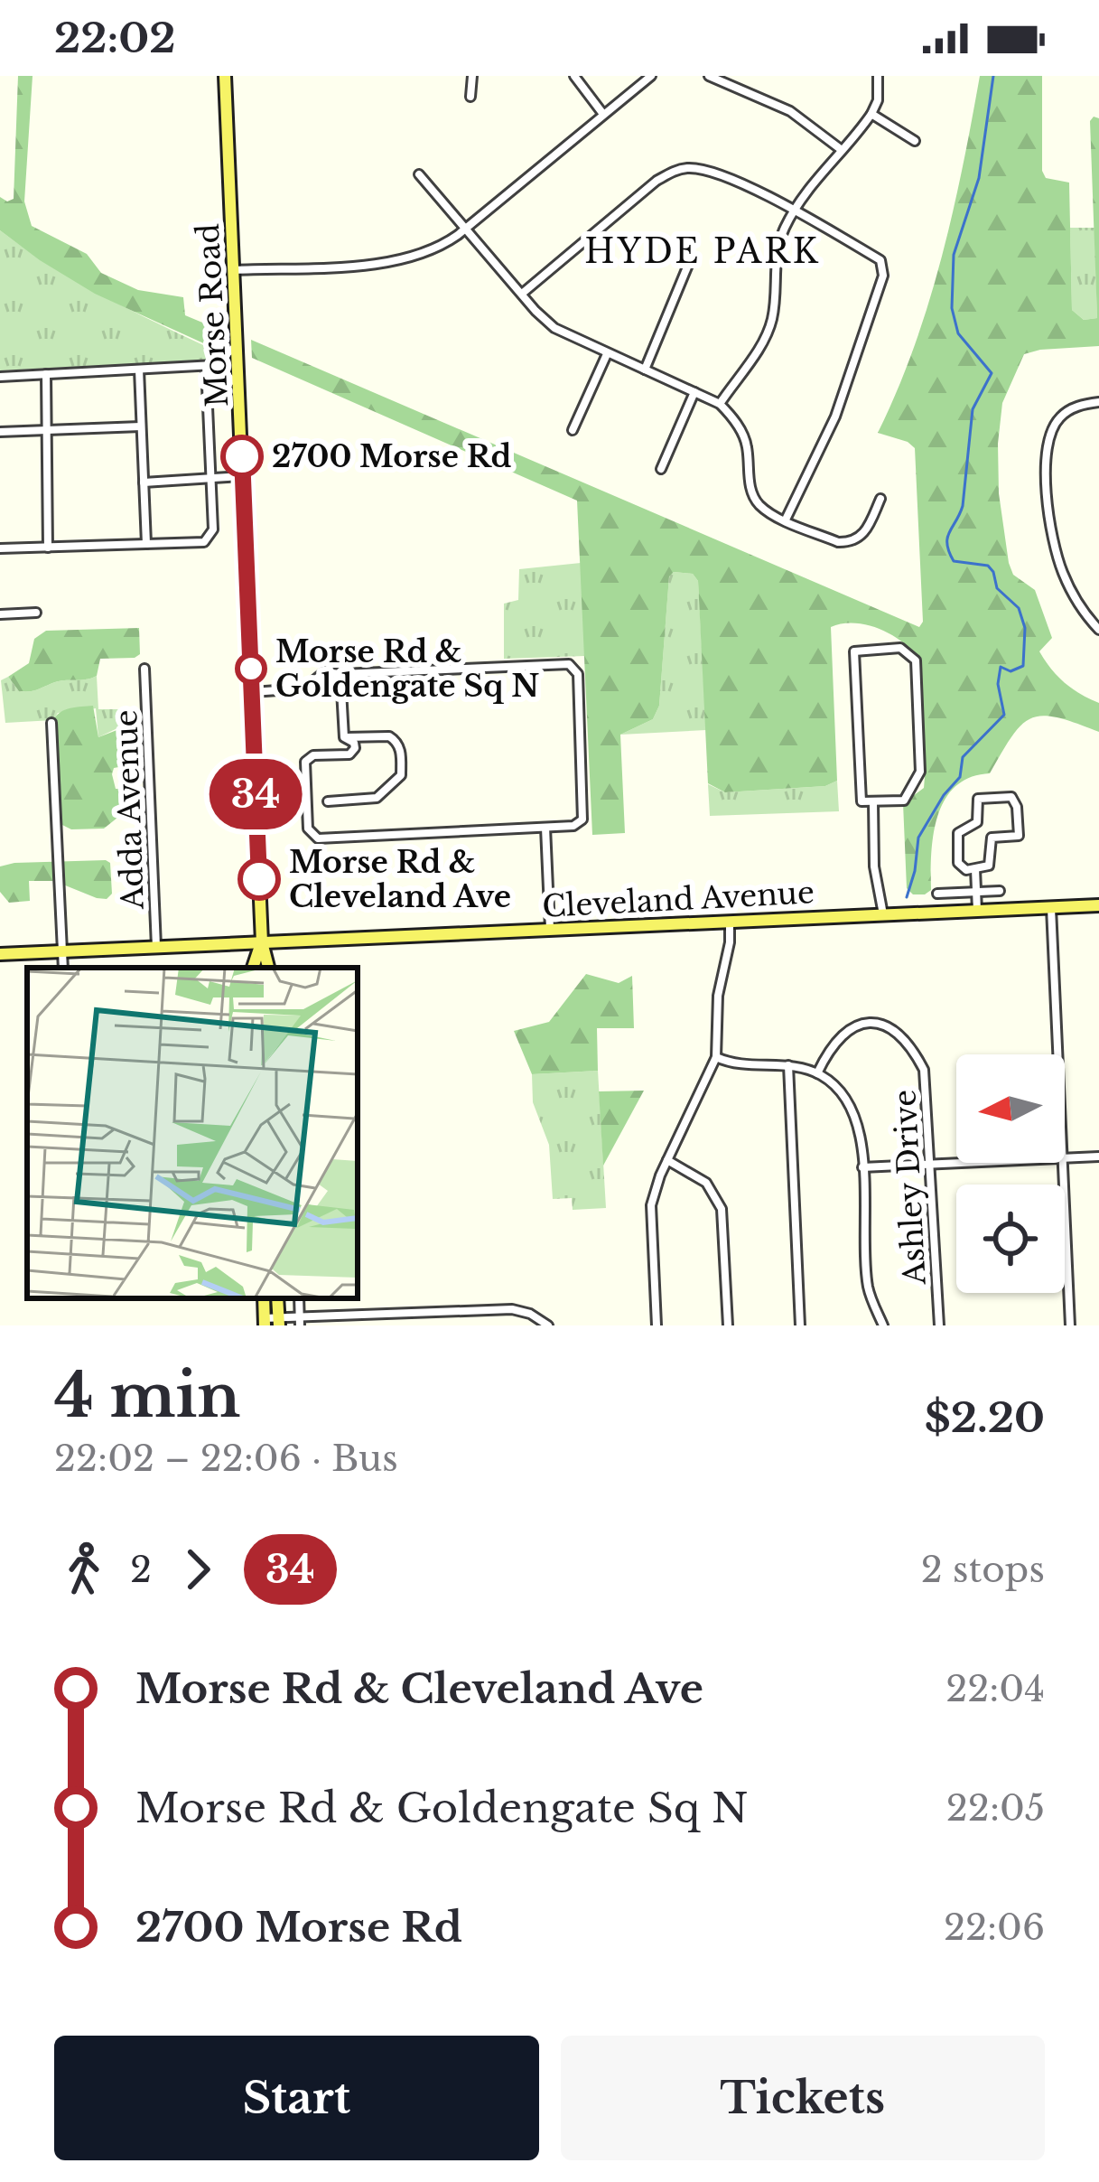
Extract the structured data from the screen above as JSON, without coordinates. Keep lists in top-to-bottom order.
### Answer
{
  "streets": {
    "main road": ["Morse Road", "Cleveland Avenue"],
    "street": ["Adda Avenue", "Ashley Drive"]
  },
  "crossings": [
    ["Morse Road", "Cleveland Avenue"],
    ["Adda Avenue", "Cleveland Avenue"]
  ],
  "districts": ["HYDE PARK"],
  "places": ["2700 Morse Rd", "Morse Rd & Goldengate Sq N", "Morse Rd & Cleveland Ave"],
  "lines": ["bus line 34"],
  "north": "left",
  "page": {
    "status": "22:02",
    "on_map": "34",
    "heading": ["4 min", "22:02 – 22:06 · Bus", "$2.20"],
    "legs": ["2", "34", "2 stops"],
    "list": [
      {
        "name": "Morse Rd & Cleveland Ave",
        "value": "22:04"
      },
      {
        "name": "Morse Rd & Goldengate Sq N",
        "value": "22:05"
      },
      {
        "name": "2700 Morse Rd",
        "value": "22:06"
      }
    ],
    "buttons": ["Start", "Tickets"]
  }
}
